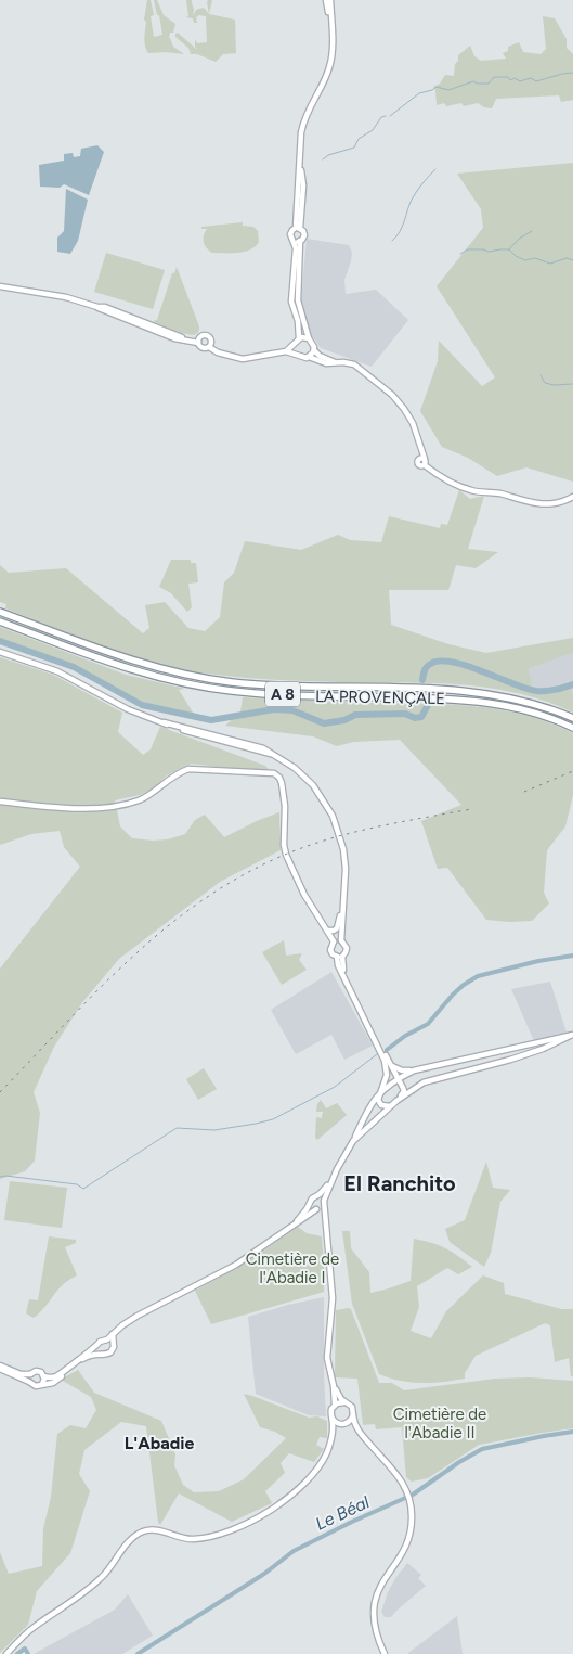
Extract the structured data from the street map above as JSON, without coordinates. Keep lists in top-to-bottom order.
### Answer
{
  "streets": {
    "highway": ["A 8", "LA PROVENÇALE"]
  },
  "districts": ["El Ranchito", "L'Abadie"],
  "water": ["Le Béal"],
  "parks": ["Cimetière de l'Abadie I", "Cimetière de l'Abadie II"]
}
